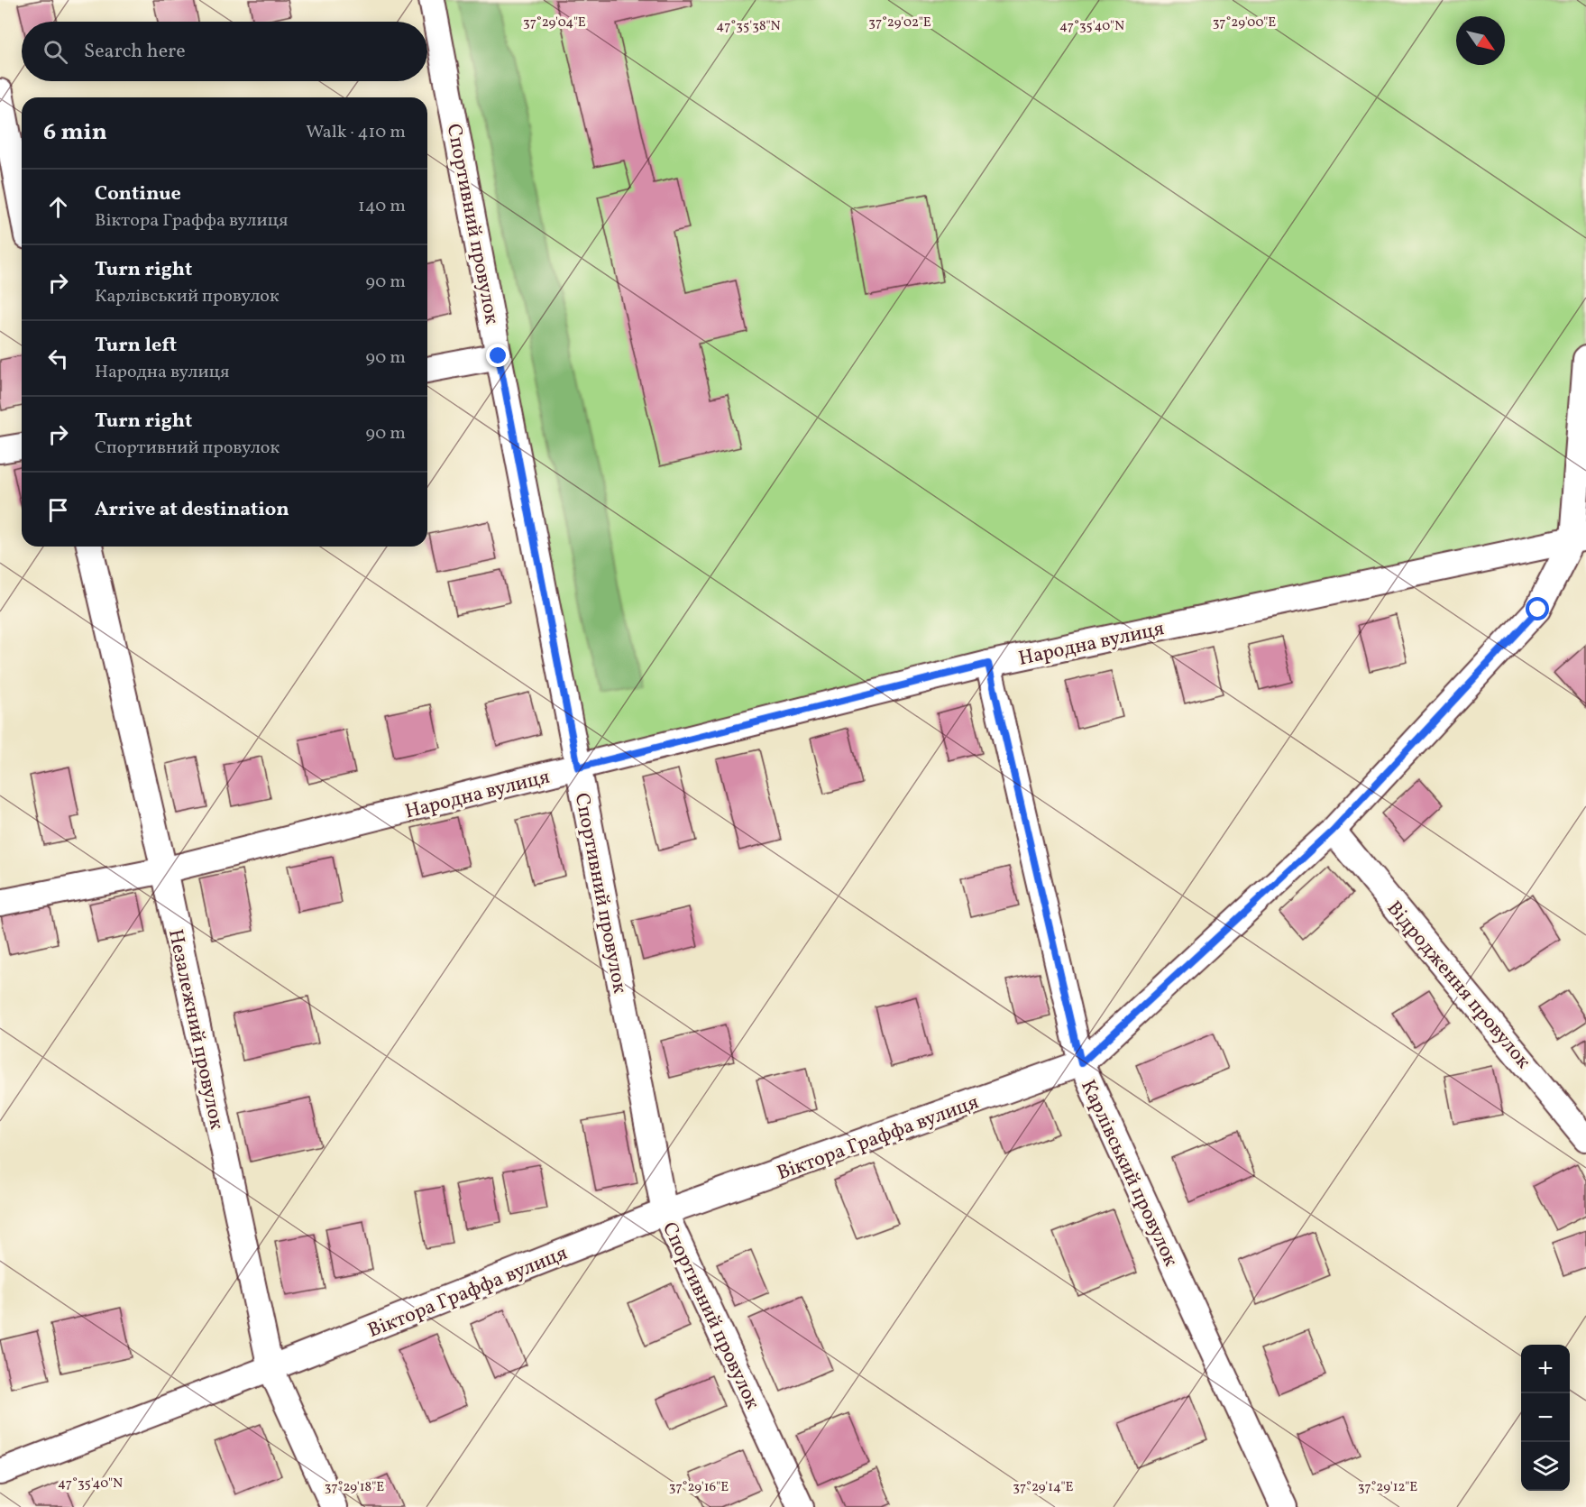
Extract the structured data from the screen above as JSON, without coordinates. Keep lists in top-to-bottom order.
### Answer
{
  "streets": {
    "street": [
      "Спортивний провулок",
      "Народна вулиця",
      "Відродження провулок",
      "Незалежний провулок",
      "Віктора Граффа вулиця",
      "Карлівський провулок"
    ]
  },
  "crossings": [
    ["Спортивний провулок", "Народна вулиця"],
    ["Спортивний провулок", "Віктора Граффа вулиця"],
    ["Народна вулиця", "Незалежний провулок"],
    ["Народна вулиця", "Віктора Граффа вулиця"],
    ["Народна вулиця", "Карлівський провулок"],
    ["Відродження провулок", "Віктора Граффа вулиця"],
    ["Незалежний провулок", "Віктора Граффа вулиця"],
    ["Віктора Граффа вулиця", "Карлівський провулок"]
  ],
  "north": "bottom right",
  "page": {
    "search": "Search here",
    "heading": ["6 min", "Walk · 410 m"],
    "list": [
      ["Continue", "Віктора Граффа вулиця", "140 m"],
      ["Turn right", "Карлівський провулок", "90 m"],
      ["Turn left", "Народна вулиця", "90 m"],
      ["Turn right", "Спортивний провулок", "90 m"],
      "Arrive at destination"
    ],
    "map_buttons": ["+", "−"]
  },
  "coordinates": [
    "37°29'04\"E",
    "37°29'02\"E",
    "37°29'00\"E",
    "47°35'38\"N",
    "47°35'40\"N",
    "37°29'18\"E",
    "37°29'16\"E",
    "37°29'14\"E",
    "37°29'12\"E"
  ]
}
